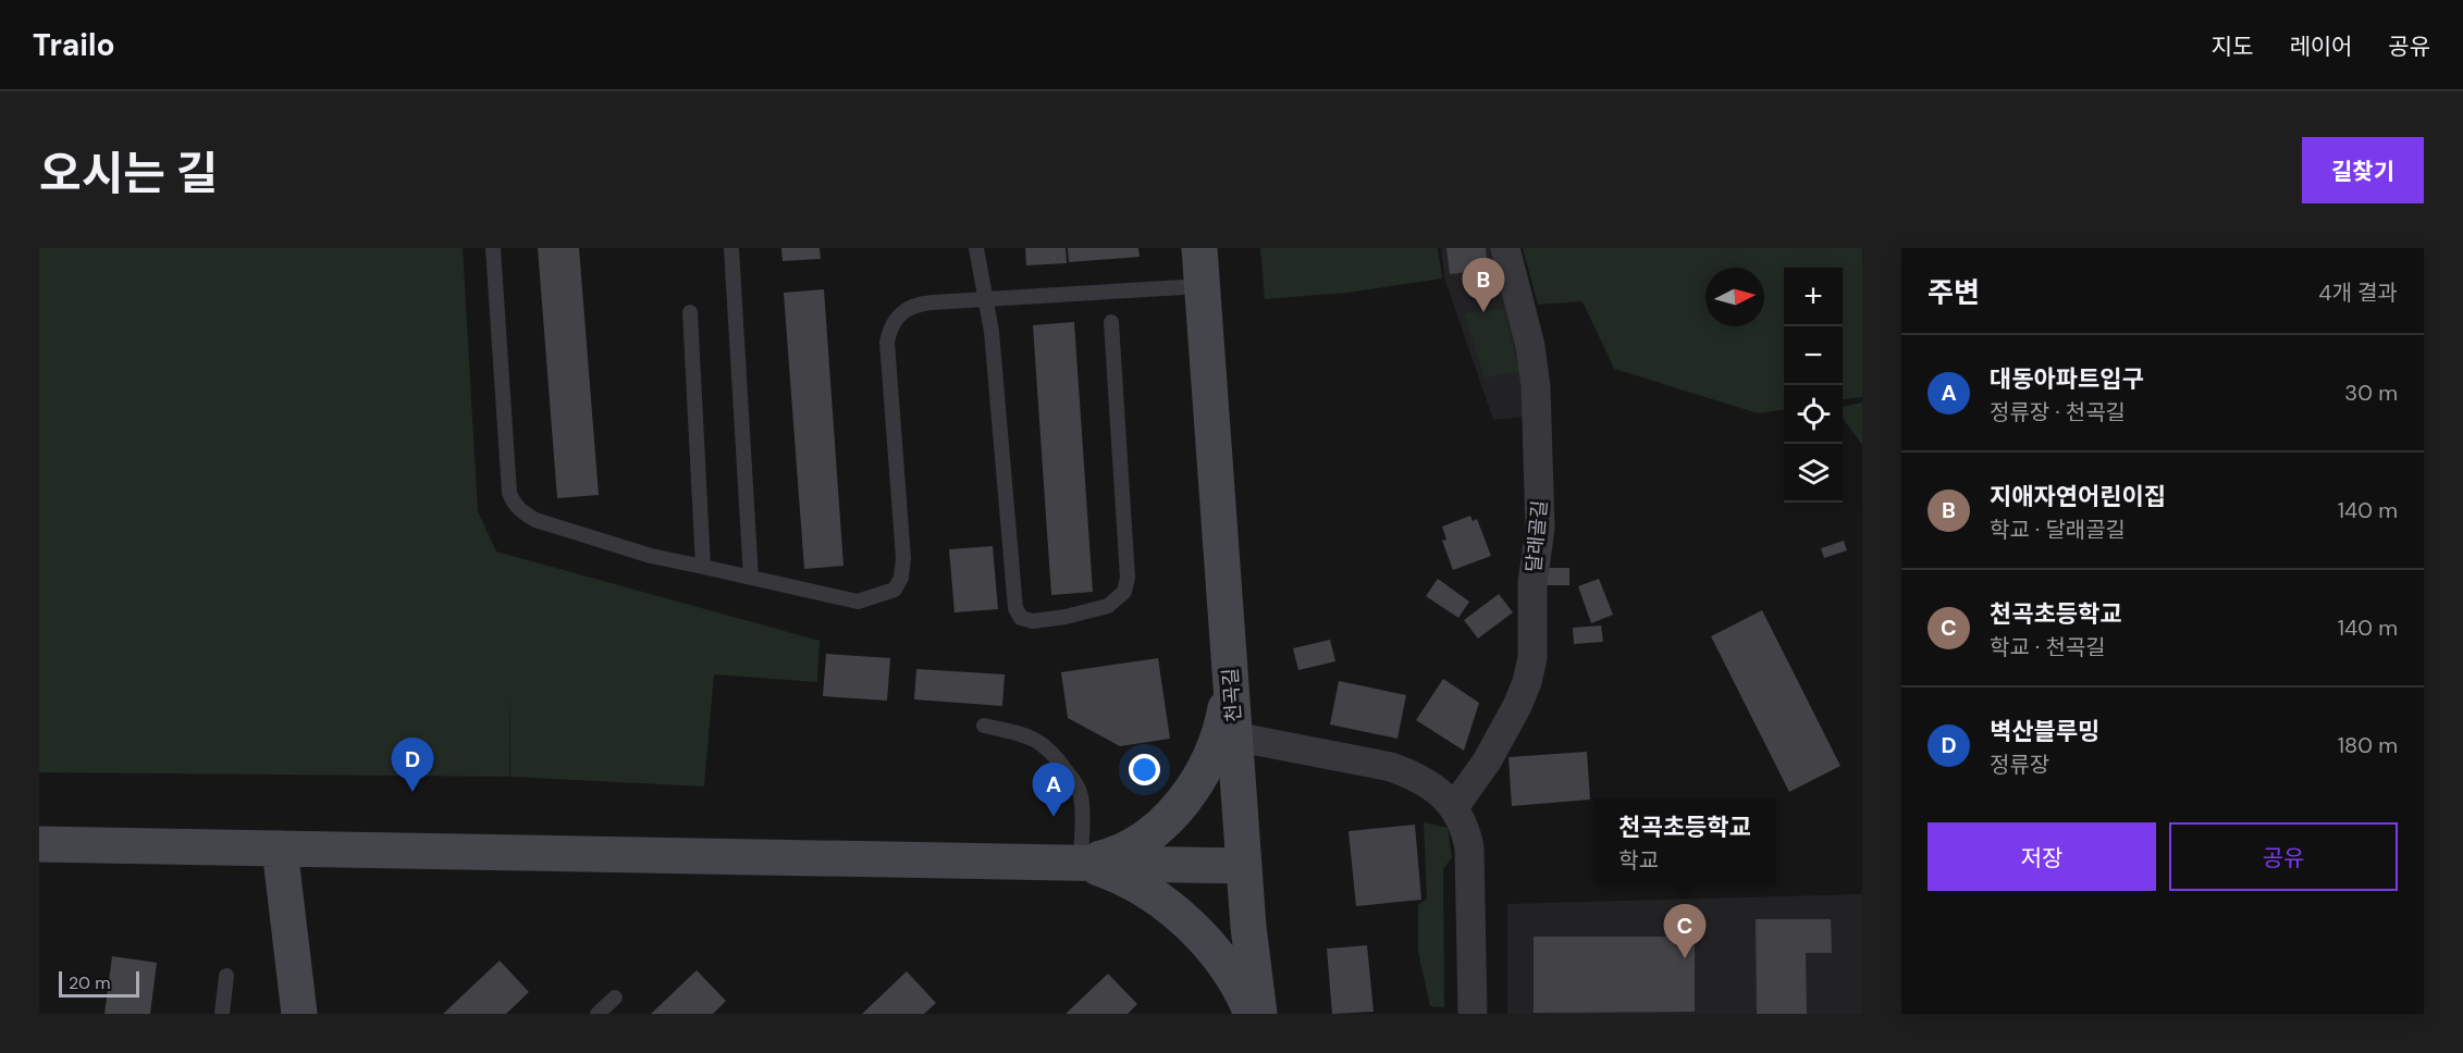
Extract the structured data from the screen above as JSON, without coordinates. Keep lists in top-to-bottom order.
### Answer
{
  "streets": {
    "street": ["달래골길", "천곡길"]
  },
  "crossings": [
    ["달래골길", "천곡길"]
  ],
  "scale_bar": "20 m",
  "north": "right",
  "page": {
    "header": "Trailo",
    "nav": ["지도", "레이어", "공유"],
    "title": "오시는 길",
    "buttons": [
      "길찾기",
      ["저장", "공유"]
    ],
    "heading": ["주변", "4개 결과"],
    "pins": [
      "B",
      "D",
      "A",
      "C"
    ],
    "map_buttons": ["+", "−"],
    "list": [
      {
        "mark": "A",
        "name": "대동아파트입구",
        "note": "정류장 · 천곡길",
        "value": "30 m"
      },
      {
        "mark": "B",
        "name": "지애자연어린이집",
        "note": "학교 · 달래골길",
        "value": "140 m"
      },
      {
        "mark": "C",
        "name": "천곡초등학교",
        "note": "학교 · 천곡길",
        "value": "140 m"
      },
      {
        "mark": "D",
        "name": "벽산블루밍",
        "note": "정류장",
        "value": "180 m"
      }
    ],
    "popup": ["천곡초등학교", "학교"],
    "scale": "20 m"
  }
}
